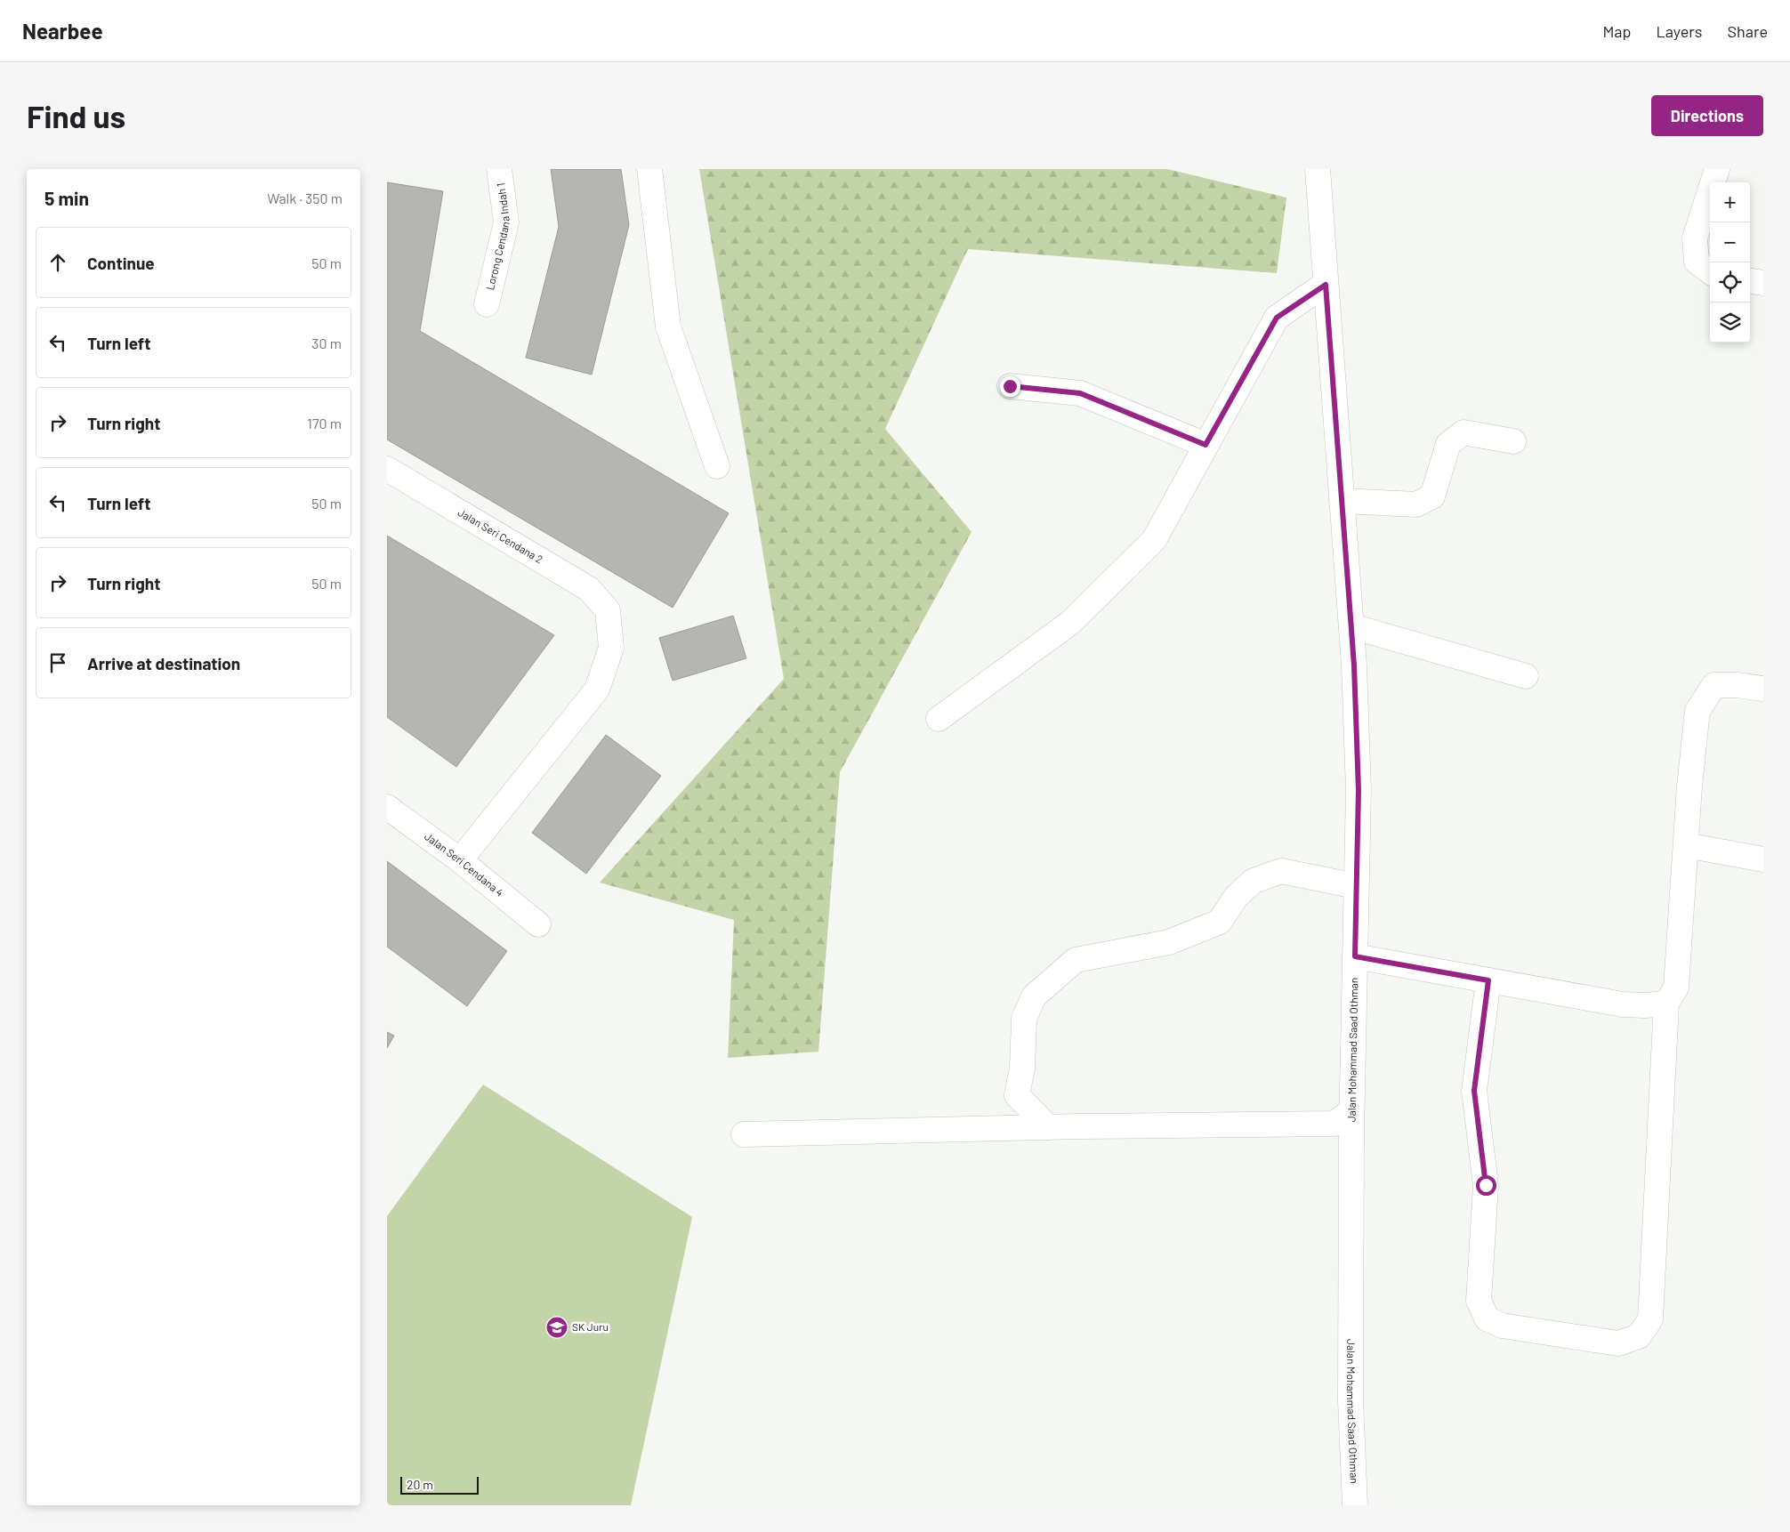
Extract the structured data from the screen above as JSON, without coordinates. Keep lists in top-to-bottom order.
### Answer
{
  "streets": {
    "street": [
      "Lorong Cendana Indah 1",
      "Jalan Seri Cendana 2",
      "Jalan Seri Cendana 4",
      "Jalan Mohammad Saad Othman"
    ]
  },
  "crossings": [
    ["Jalan Seri Cendana 2", "Jalan Seri Cendana 4"]
  ],
  "places": {
    "school or university": ["SK Juru"]
  },
  "scale_bar": "20 m",
  "page": {
    "header": "Nearbee",
    "nav": ["Map", "Layers", "Share"],
    "buttons": "Directions",
    "title": "Find us",
    "heading": ["5 min", "Walk · 350 m"],
    "map_buttons": ["+", "−"],
    "list": [
      ["Continue", "50 m"],
      ["Turn left", "30 m"],
      ["Turn right", "170 m"],
      ["Turn left", "50 m"],
      ["Turn right", "50 m"],
      "Arrive at destination"
    ],
    "scale": "20 m"
  }
}
